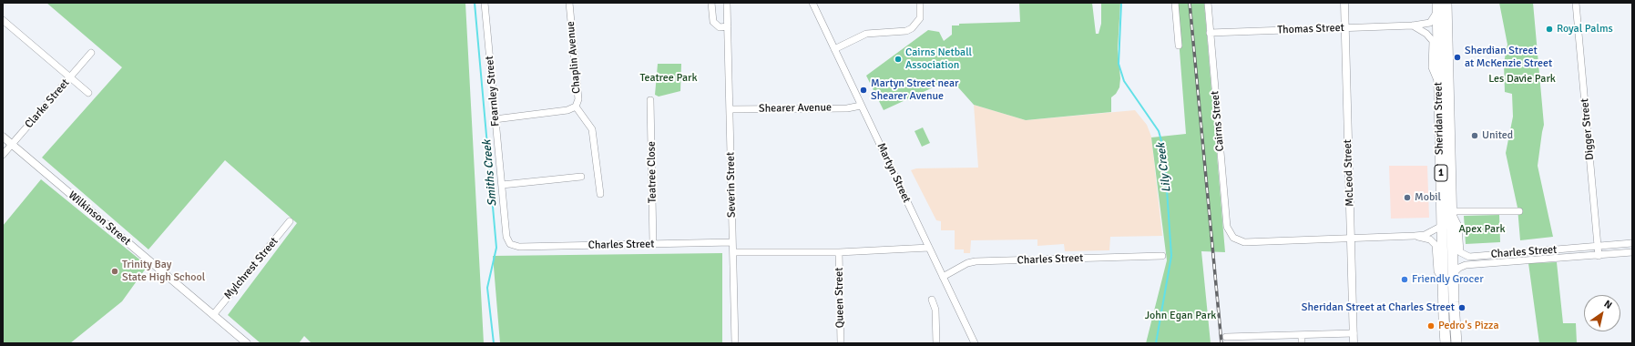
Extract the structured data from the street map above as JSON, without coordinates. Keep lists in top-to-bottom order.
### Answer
{
  "streets": {
    "highway": ["Sheridan Street", "1"],
    "street": [
      "Thomas Street",
      "Chaplin Avenue",
      "Fearnley Street",
      "Clarke Street",
      "Shearer Avenue",
      "Cairns Street",
      "Digger Street",
      "Teatree Close",
      "Martyn Street",
      "McLeod Street",
      "Severin Street",
      "Wilkinson Street",
      "Charles Street",
      "Mylchrest Street",
      "Queen Street"
    ]
  },
  "crossings": [
    ["Thomas Street", "Sheridan Street"],
    ["Thomas Street", "Cairns Street"],
    ["Thomas Street", "McLeod Street"],
    ["Fearnley Street", "Charles Street"],
    ["Clarke Street", "Wilkinson Street"],
    ["Shearer Avenue", "Martyn Street"],
    ["Shearer Avenue", "Severin Street"],
    ["Sheridan Street", "Charles Street"],
    ["Cairns Street", "McLeod Street"],
    ["Digger Street", "Charles Street"],
    ["Teatree Close", "Charles Street"],
    ["Martyn Street", "Charles Street"],
    ["Severin Street", "Charles Street"],
    ["Wilkinson Street", "Mylchrest Street"]
  ],
  "water": ["Lily Creek", "Smiths Creek"],
  "parks": [
    "Teatree Park",
    "Les Davie Park",
    "Apex Park",
    "John Egan Park"
  ],
  "places": [
    "Royal Palms",
    "Sherdian Street at McKenzie Street",
    "Cairns Netball Association",
    "Martyn Street near Shearer Avenue",
    "United",
    "Mobil",
    "Trinity Bay State High School",
    "Friendly Grocer",
    "Sheridan Street at Charles Street",
    "Pedro's Pizza"
  ],
  "north": "top right"
}
